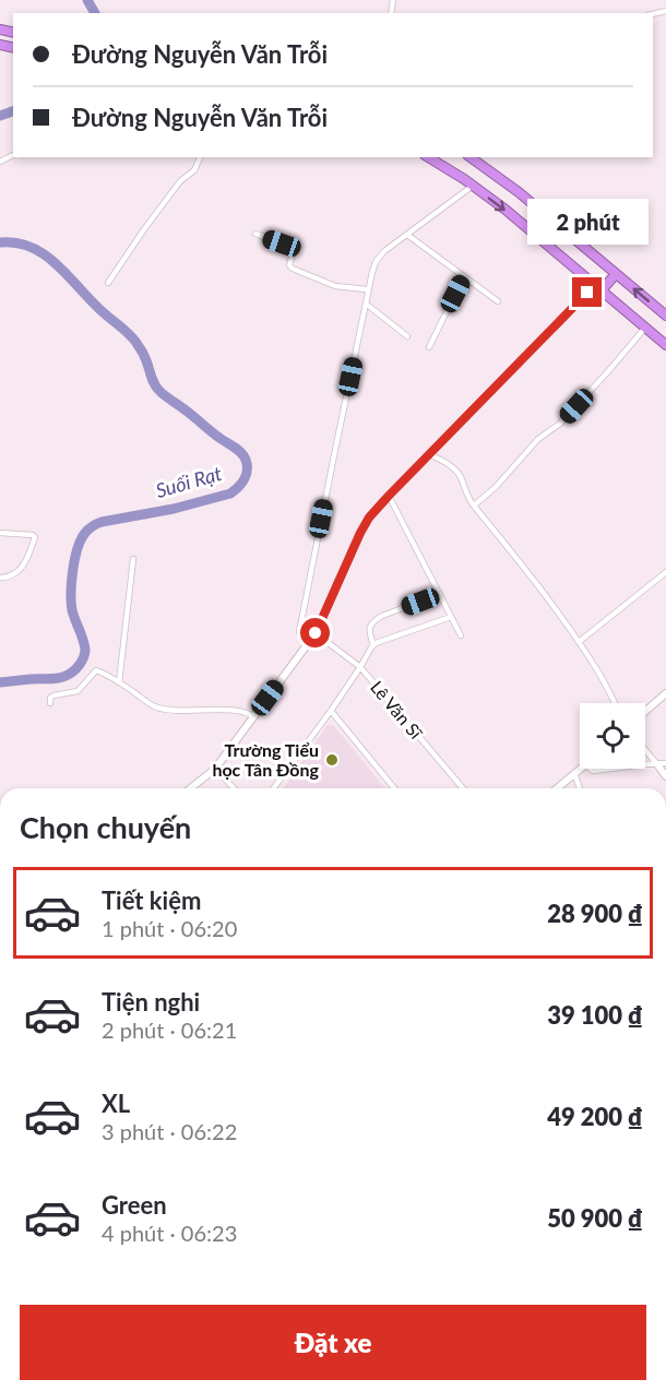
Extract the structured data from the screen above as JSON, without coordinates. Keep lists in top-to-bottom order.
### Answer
{
  "streets": {
    "street": ["Lê Văn Sĩ"]
  },
  "water": ["Suối Rạt"],
  "places": ["Trường Tiểu học Tân Đồng"],
  "page": {
    "banner": ["Đường Nguyễn Văn Trỗi", "Đường Nguyễn Văn Trỗi"],
    "bubble": "2 phút",
    "heading": "Chọn chuyến",
    "list": [
      {
        "name": "Tiết kiệm",
        "note": "1 phút · 06:20",
        "value": "28 900 ₫"
      },
      {
        "name": "Tiện nghi",
        "note": "2 phút · 06:21",
        "value": "39 100 ₫"
      },
      {
        "name": "XL",
        "note": "3 phút · 06:22",
        "value": "49 200 ₫"
      },
      {
        "name": "Green",
        "note": "4 phút · 06:23",
        "value": "50 900 ₫"
      }
    ],
    "buttons": "Đặt xe"
  }
}
